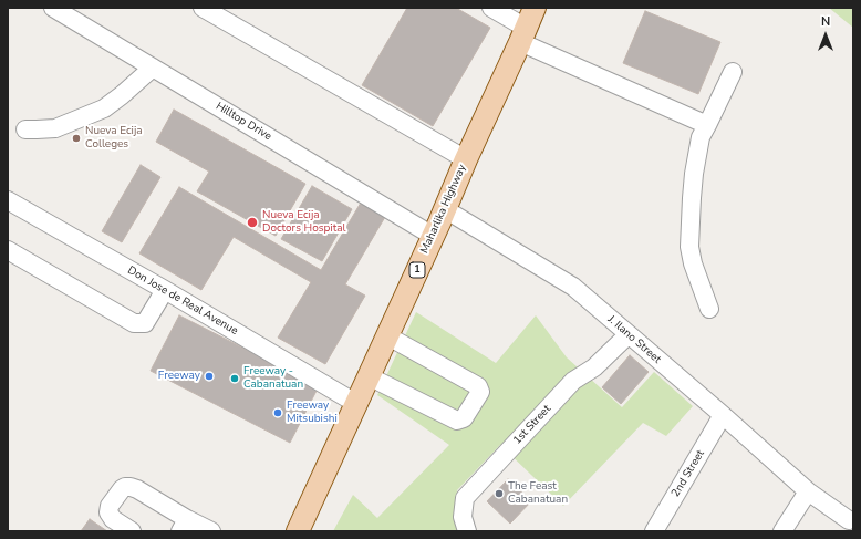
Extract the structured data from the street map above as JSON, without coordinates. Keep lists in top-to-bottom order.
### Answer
{
  "streets": {
    "main road": ["Maharlika Highway", "1"],
    "street": [
      "Hilltop Drive",
      "Don Jose de Real Avenue",
      "J. Ilano Street",
      "1st Street",
      "2nd Street"
    ]
  },
  "crossings": [
    ["Hilltop Drive", "Maharlika Highway"],
    ["Maharlika Highway", "Don Jose de Real Avenue"],
    ["Maharlika Highway", "J. Ilano Street"],
    ["J. Ilano Street", "1st Street"],
    ["J. Ilano Street", "2nd Street"]
  ],
  "places": [
    "Nueva Ecija Colleges",
    "Nueva Ecija Doctors Hospital",
    "Freeway",
    "Freeway - Cabanatuan",
    "Freeway Mitsubishi",
    "The Feast Cabanatuan"
  ],
  "north": "top"
}
